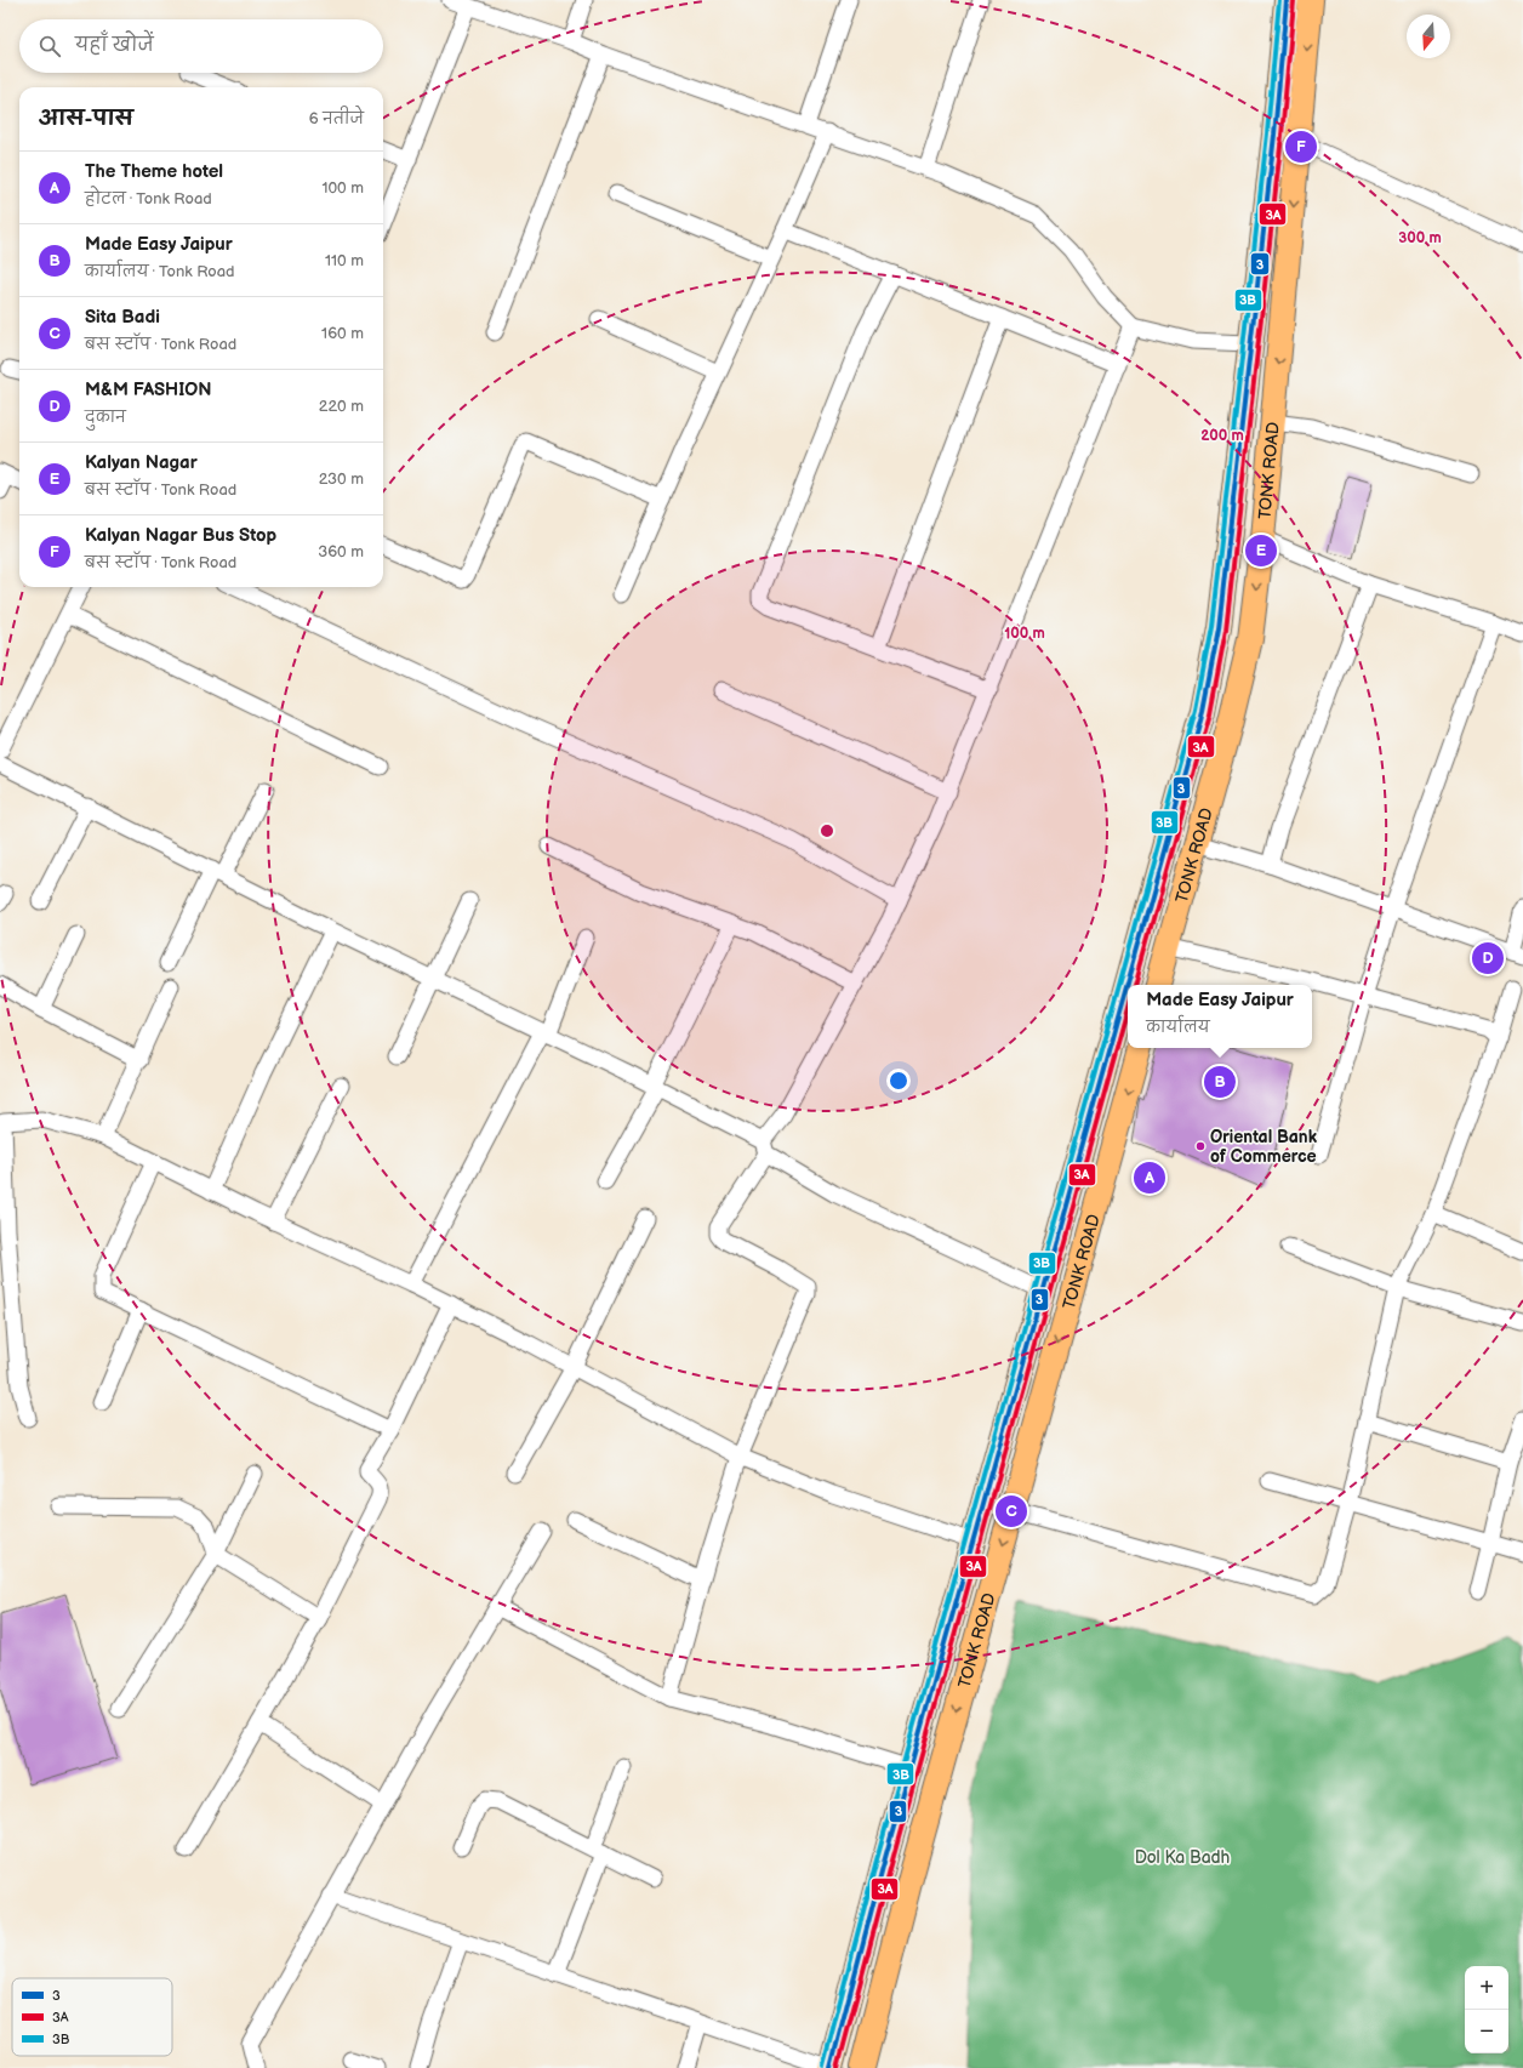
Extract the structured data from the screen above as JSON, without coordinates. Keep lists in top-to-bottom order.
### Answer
{
  "streets": {
    "main road": ["TONK ROAD"]
  },
  "parks": ["Dol Ka Badh"],
  "places": ["Oriental Bank of Commerce"],
  "lines": ["transit line 3", "transit line 3B", "transit line 3A"],
  "legend": ["3", "3A", "3B"],
  "north": "bottom",
  "page": {
    "search": "यहाँ खोजें",
    "heading": ["आस-पास", "6 नतीजे"],
    "pins": [
      "F",
      "E",
      "D",
      "B",
      "A",
      "C"
    ],
    "list": [
      {
        "mark": "A",
        "name": "The Theme hotel",
        "note": "होटल · Tonk Road",
        "value": "100 m"
      },
      {
        "mark": "B",
        "name": "Made Easy Jaipur",
        "note": "कार्यालय · Tonk Road",
        "value": "110 m"
      },
      {
        "mark": "C",
        "name": "Sita Badi",
        "note": "बस स्टॉप · Tonk Road",
        "value": "160 m"
      },
      {
        "mark": "D",
        "name": "M&M FASHION",
        "note": "दुकान",
        "value": "220 m"
      },
      {
        "mark": "E",
        "name": "Kalyan Nagar",
        "note": "बस स्टॉप · Tonk Road",
        "value": "230 m"
      },
      {
        "mark": "F",
        "name": "Kalyan Nagar Bus Stop",
        "note": "बस स्टॉप · Tonk Road",
        "value": "360 m"
      }
    ],
    "popup": ["Made Easy Jaipur", "कार्यालय"],
    "map_buttons": ["+", "−"]
  },
  "rings": ["300 m", "200 m", "100 m"]
}
